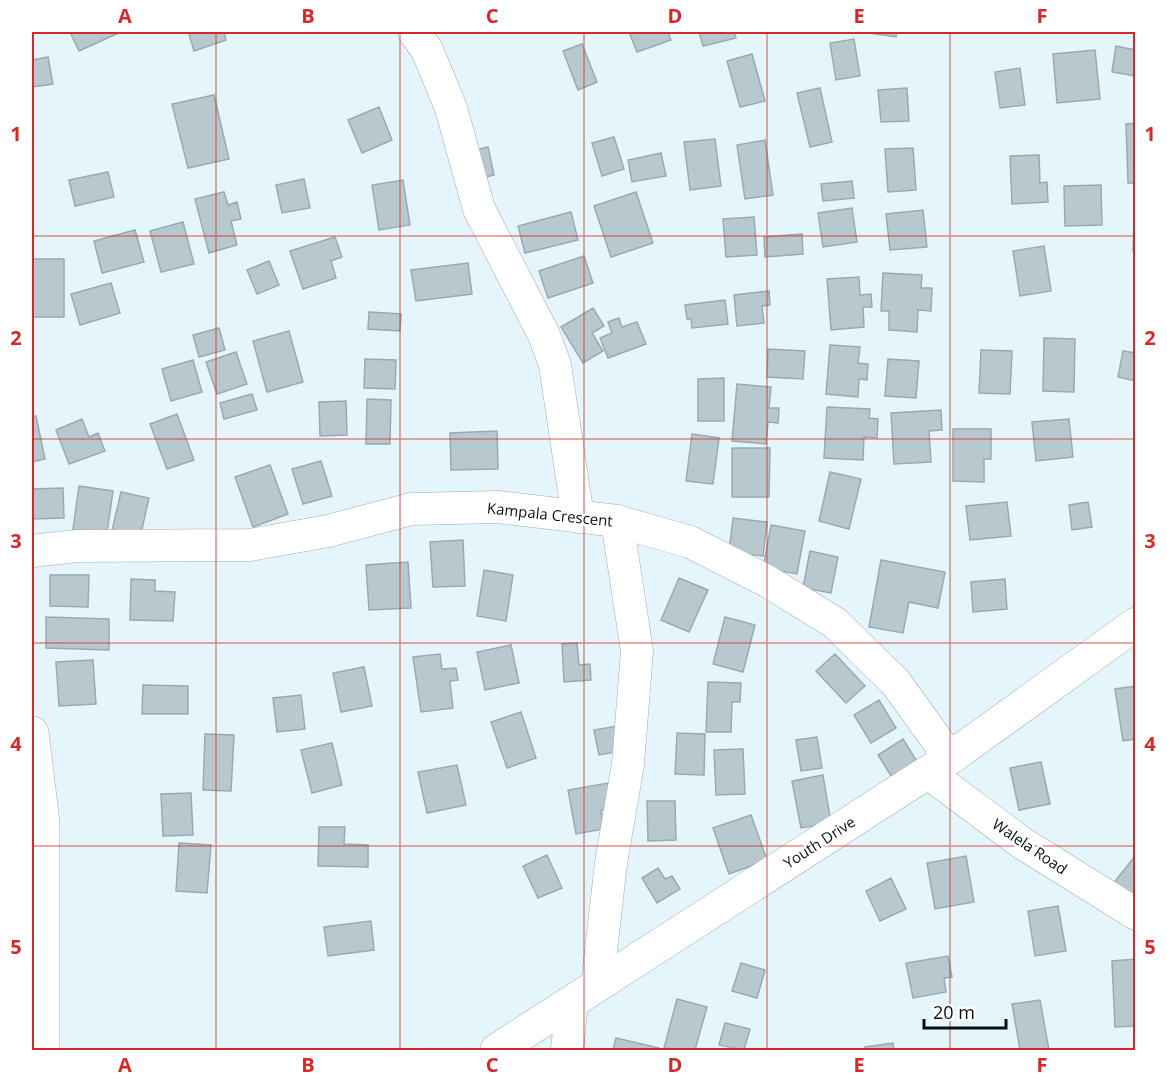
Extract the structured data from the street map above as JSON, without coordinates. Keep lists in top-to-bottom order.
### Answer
{
  "streets": {
    "street": ["Kampala Crescent", "Youth Drive", "Walela Road"]
  },
  "crossings": [
    ["Kampala Crescent", "Youth Drive"],
    ["Kampala Crescent", "Walela Road"],
    ["Youth Drive", "Walela Road"]
  ],
  "scale_bar": "20 m",
  "grid": {
    "columns": [
      "A",
      "B",
      "C",
      "D",
      "E",
      "F"
    ],
    "rows": [
      "1",
      "2",
      "3",
      "4",
      "5"
    ]
  }
}
